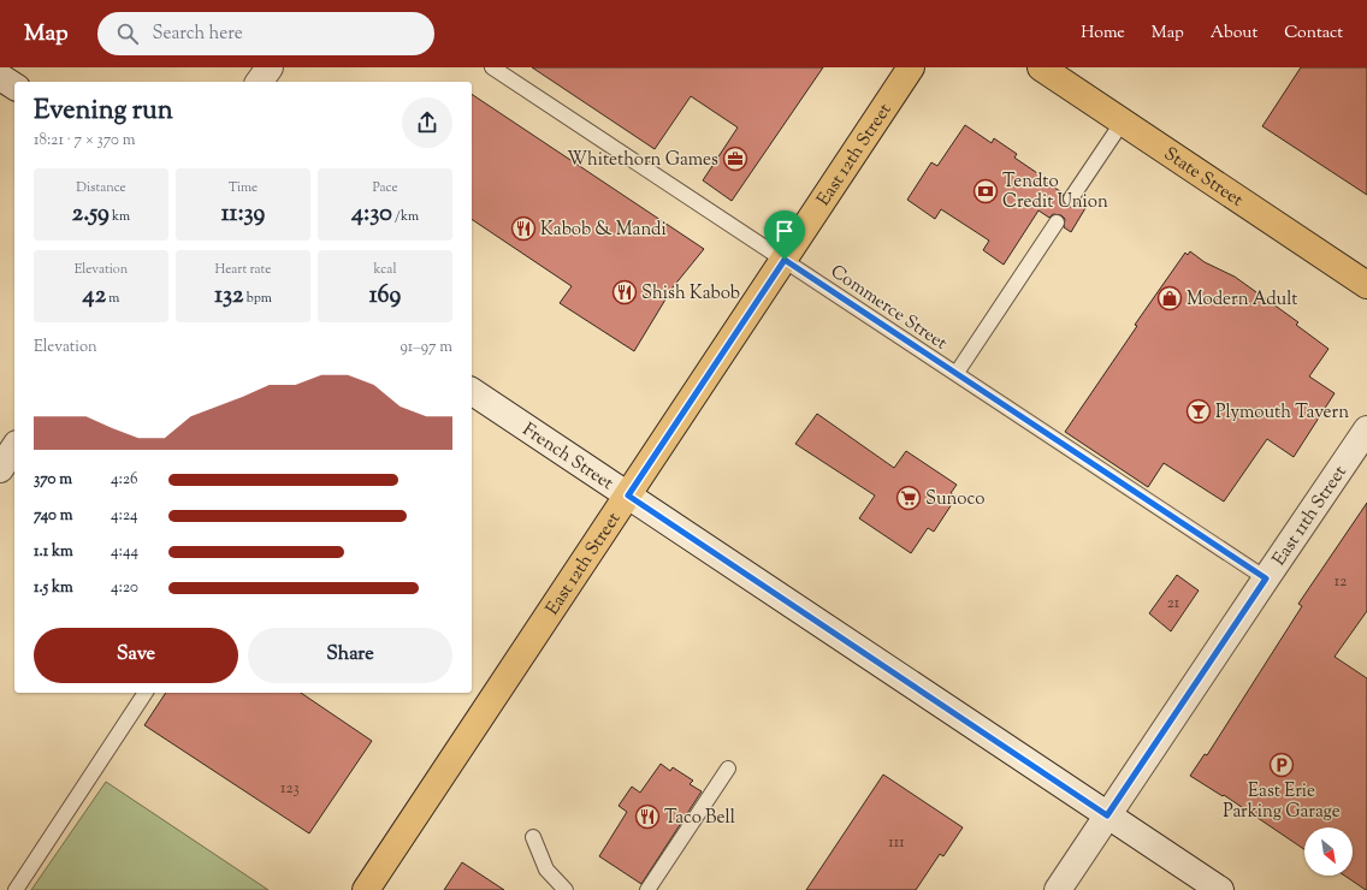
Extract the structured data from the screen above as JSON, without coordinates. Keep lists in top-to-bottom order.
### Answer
{
  "streets": {
    "main road": [
      "East 12th Street",
      "State Street",
      "French Street",
      "East 11th Street"
    ],
    "lane": ["Commerce Street"]
  },
  "crossings": [
    ["East 12th Street", "Commerce Street"],
    ["East 12th Street", "French Street"],
    ["Commerce Street", "East 11th Street"],
    ["French Street", "East 11th Street"]
  ],
  "places": {
    "office": ["Whitethorn Games"],
    "bank": ["Tendto Credit Union"],
    "restaurant": ["Kabob & Mandi", "Shish Kabob", "Taco Bell"],
    "shop": ["Modern Adult"],
    "bar": ["Plymouth Tavern"],
    "supermarket": ["Sunoco"],
    "parking": ["East Erie Parking Garage"]
  },
  "house_numbers": [
    "12",
    "21",
    "123",
    "111"
  ],
  "north": "bottom right",
  "page": {
    "header": "Map",
    "search": "Search here",
    "nav": [
      "Home",
      "Map",
      "About",
      "Contact"
    ],
    "heading": ["Evening run", "18:21 · 7 × 370 m"],
    "stats": [
      ["Distance", "2.59 km"],
      ["Time", "11:39"],
      ["Pace", "4:30 /km"],
      ["Elevation", "42 m"],
      ["Heart rate", "132 bpm"],
      ["kcal", "169"]
    ],
    "chart": ["Elevation", "91–97 m"],
    "list": [
      {
        "name": "370 m",
        "note": "4:26"
      },
      {
        "name": "740 m",
        "note": "4:24"
      },
      {
        "name": "1.1 km",
        "note": "4:44"
      },
      {
        "name": "1.5 km",
        "note": "4:20"
      }
    ],
    "buttons": ["Save", "Share"]
  }
}
